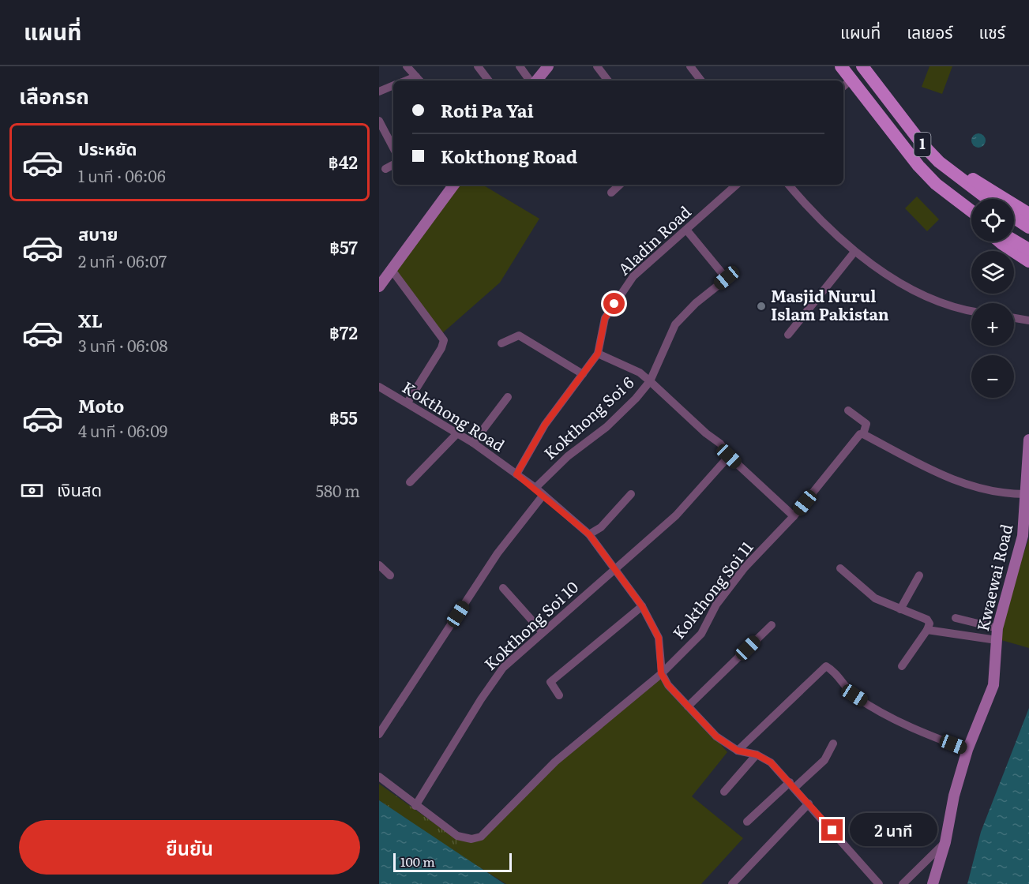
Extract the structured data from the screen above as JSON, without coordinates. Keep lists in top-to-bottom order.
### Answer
{
  "streets": {
    "main road": ["1"],
    "street": [
      "Aladin Road",
      "Kokthong Road",
      "Kokthong Soi 6",
      "Kwaewai Road",
      "Kokthong Soi 11",
      "Kokthong Soi 10"
    ]
  },
  "crossings": [
    ["Aladin Road", "Kokthong Road"],
    ["Aladin Road", "Kokthong Soi 6"],
    ["Kokthong Road", "Kokthong Soi 6"],
    ["Kokthong Road", "Kokthong Soi 11"],
    ["Kokthong Road", "Kokthong Soi 10"],
    ["Kokthong Soi 11", "Kokthong Soi 10"]
  ],
  "places": ["Masjid Nurul Islam Pakistan"],
  "scale_bar": "100 m",
  "page": {
    "header": "แผนที่",
    "nav": ["แผนที่", "เลเยอร์", "แชร์"],
    "heading": "เลือกรถ",
    "banner": ["Roti Pa Yai", "Kokthong Road"],
    "list": [
      {
        "name": "ประหยัด",
        "note": "1 นาที · 06:06",
        "value": "฿42"
      },
      {
        "name": "สบาย",
        "note": "2 นาที · 06:07",
        "value": "฿57"
      },
      {
        "name": "XL",
        "note": "3 นาที · 06:08",
        "value": "฿72"
      },
      {
        "name": "Moto",
        "note": "4 นาที · 06:09",
        "value": "฿55"
      }
    ],
    "map_buttons": ["+", "−"],
    "pay": ["เงินสด", "580 m"],
    "buttons": "ยืนยัน",
    "bubble": "2 นาที",
    "scale": "100 m"
  }
}
